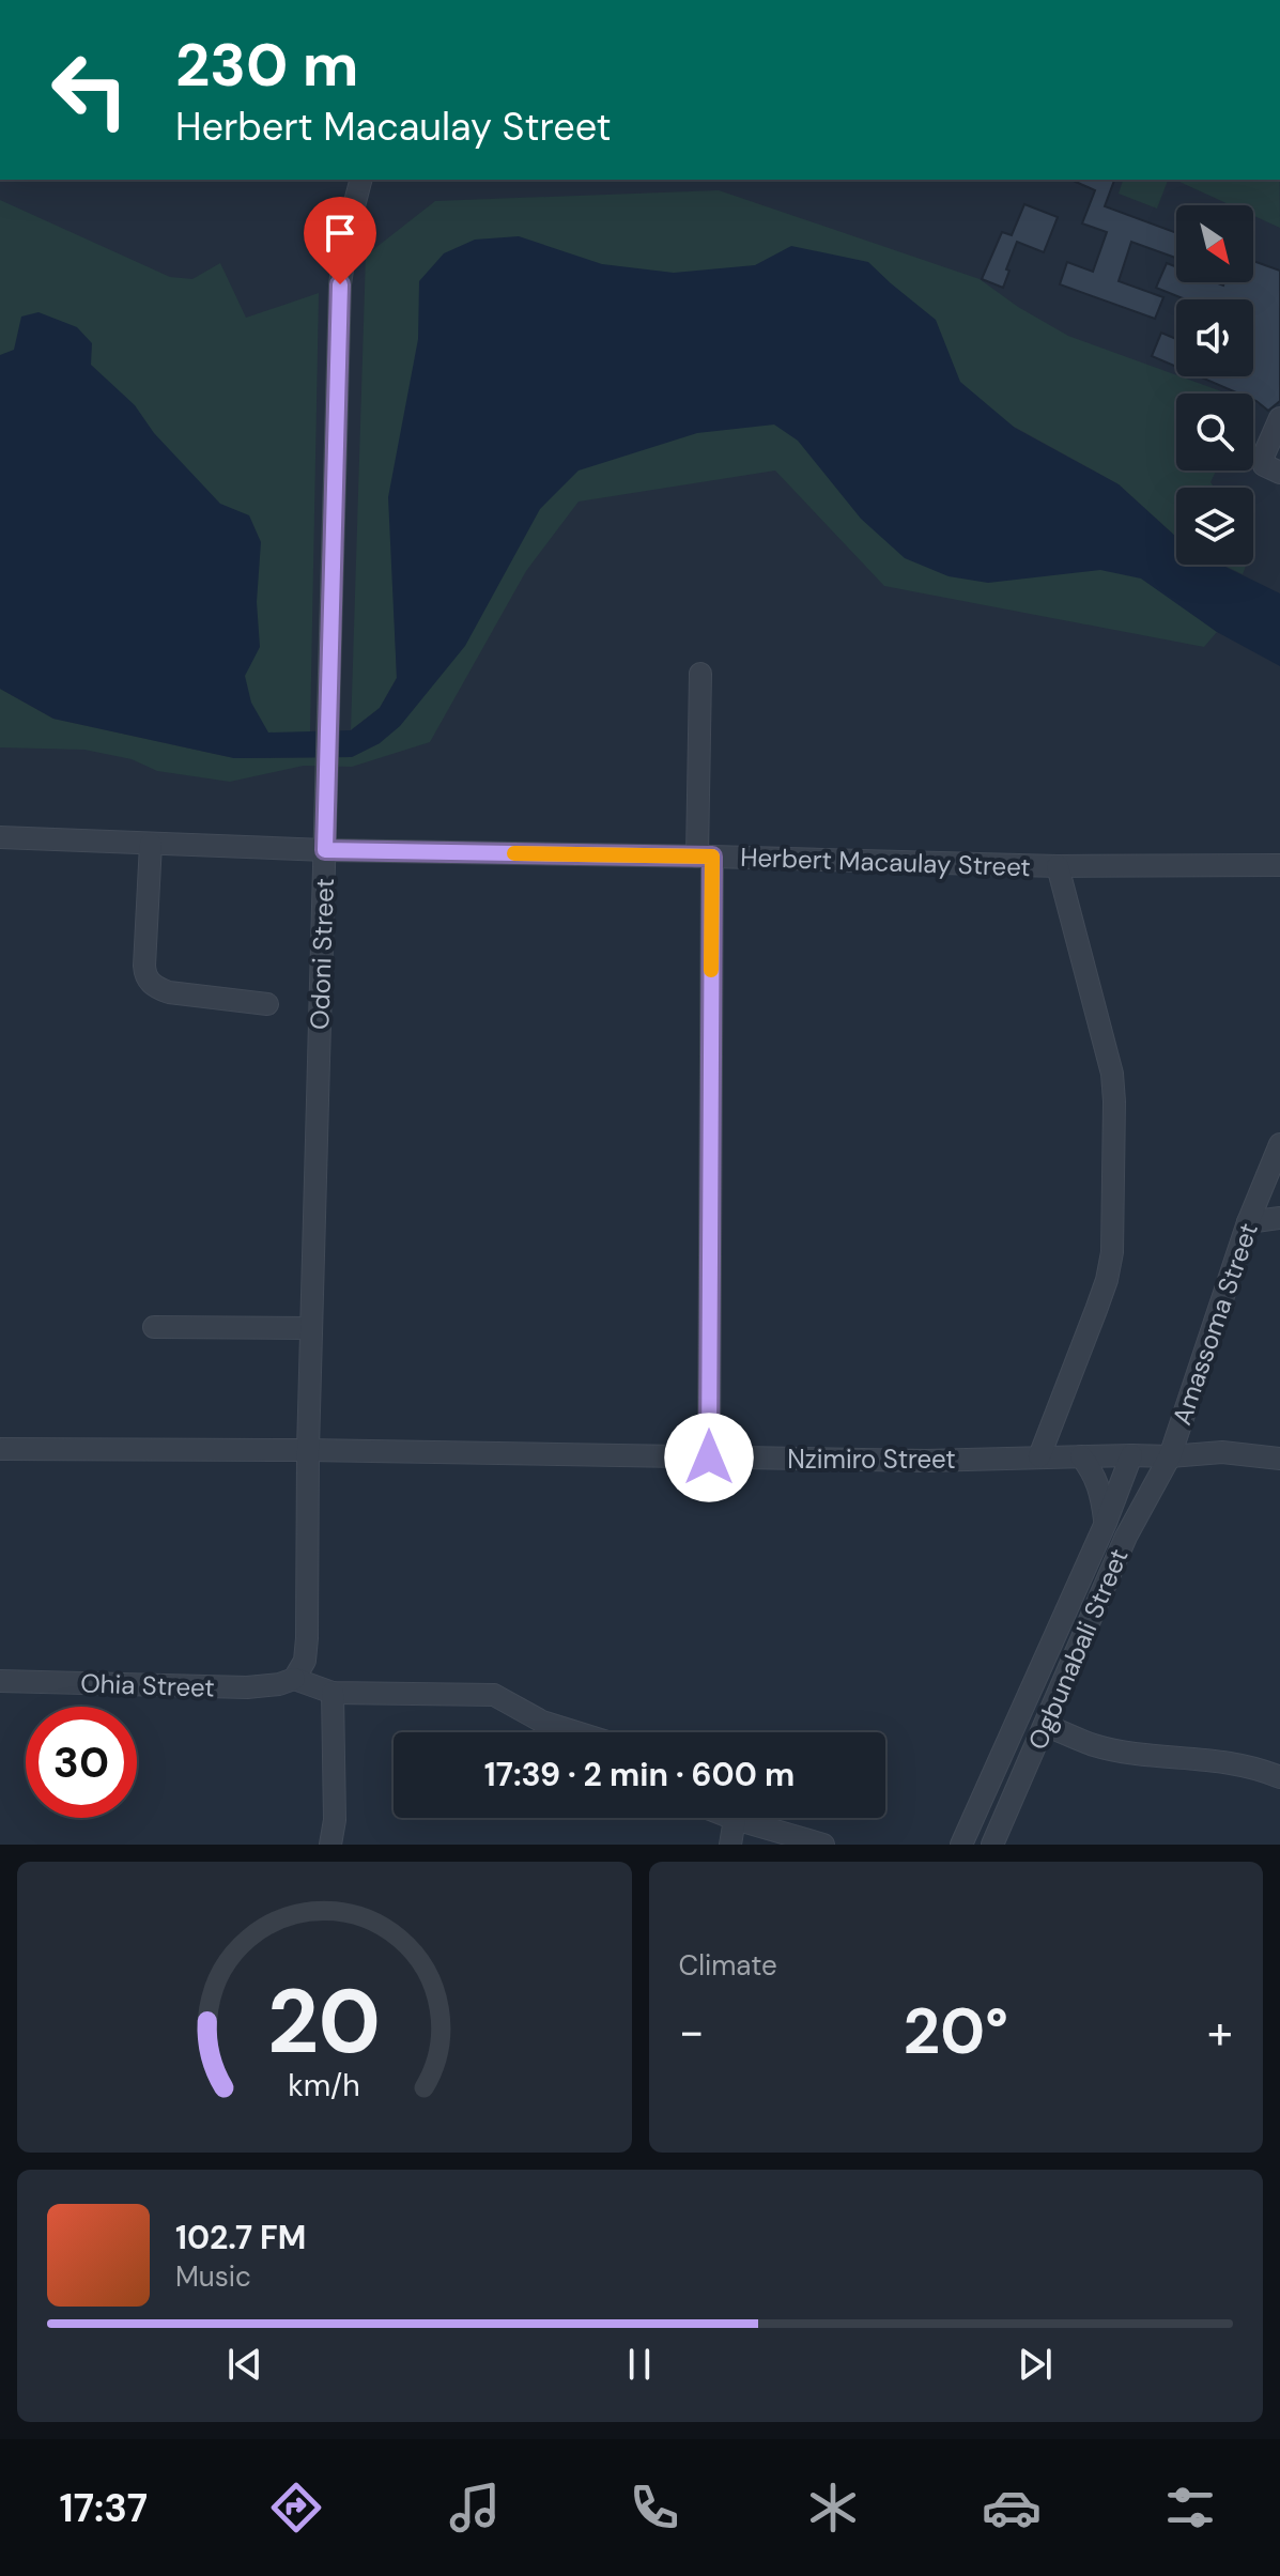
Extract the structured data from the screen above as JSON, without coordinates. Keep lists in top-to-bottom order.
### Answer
{
  "streets": {
    "street": [
      "Herbert Macaulay Street",
      "Odoni Street",
      "Amassoma Street",
      "Nzimiro Street",
      "Ogbunabali Street",
      "Ohia Street"
    ]
  },
  "crossings": [
    ["Herbert Macaulay Street", "Odoni Street"],
    ["Odoni Street", "Nzimiro Street"],
    ["Odoni Street", "Ohia Street"],
    ["Amassoma Street", "Nzimiro Street"],
    ["Amassoma Street", "Ogbunabali Street"],
    ["Nzimiro Street", "Ogbunabali Street"]
  ],
  "north": "bottom right",
  "page": {
    "turn": ["230 m", "Herbert Macaulay Street"],
    "limit": "30",
    "trip": "17:39 · 2 min · 600 m",
    "tile": "Climate",
    "heat": ["−", "20°", "+"],
    "song": ["102.7 FM", "Music"],
    "tabs": "17:37",
    "gauge": ["20", "km/h"]
  }
}
